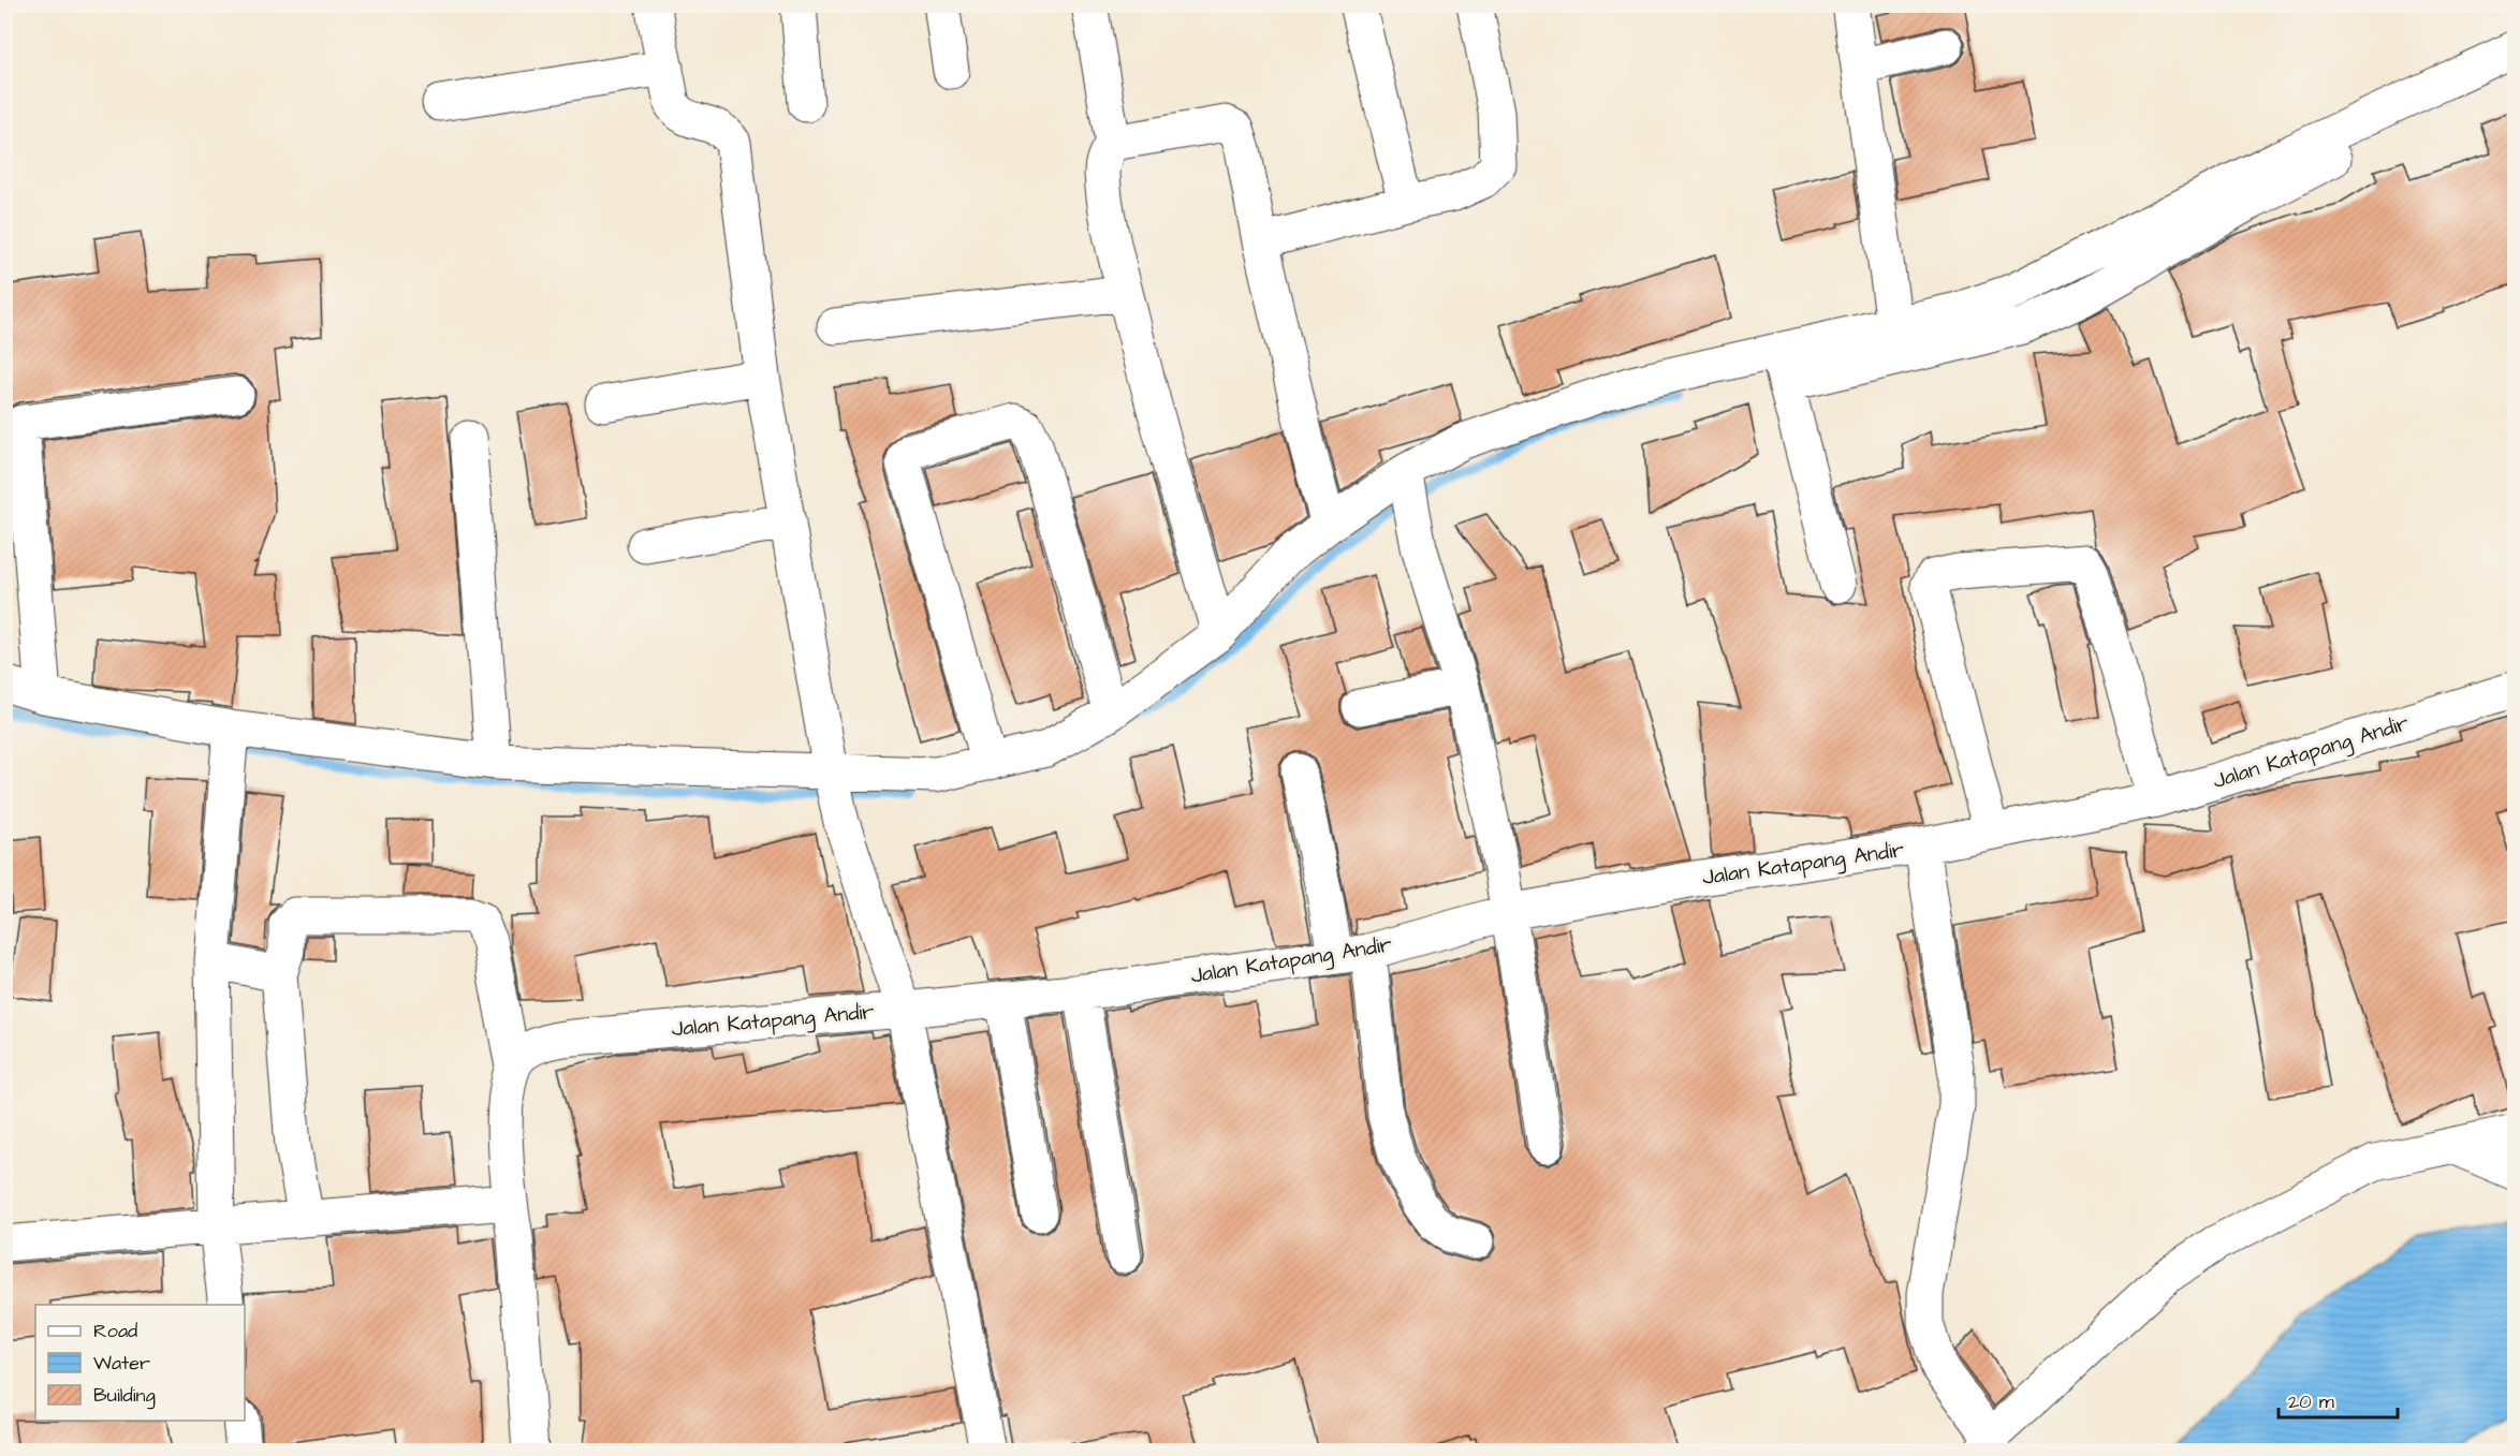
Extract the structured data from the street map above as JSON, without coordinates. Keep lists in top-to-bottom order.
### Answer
{
  "streets": {
    "street": ["Jalan Katapang Andir"]
  },
  "legend": ["Road", "Water", "Building"],
  "scale_bar": "20 m"
}
